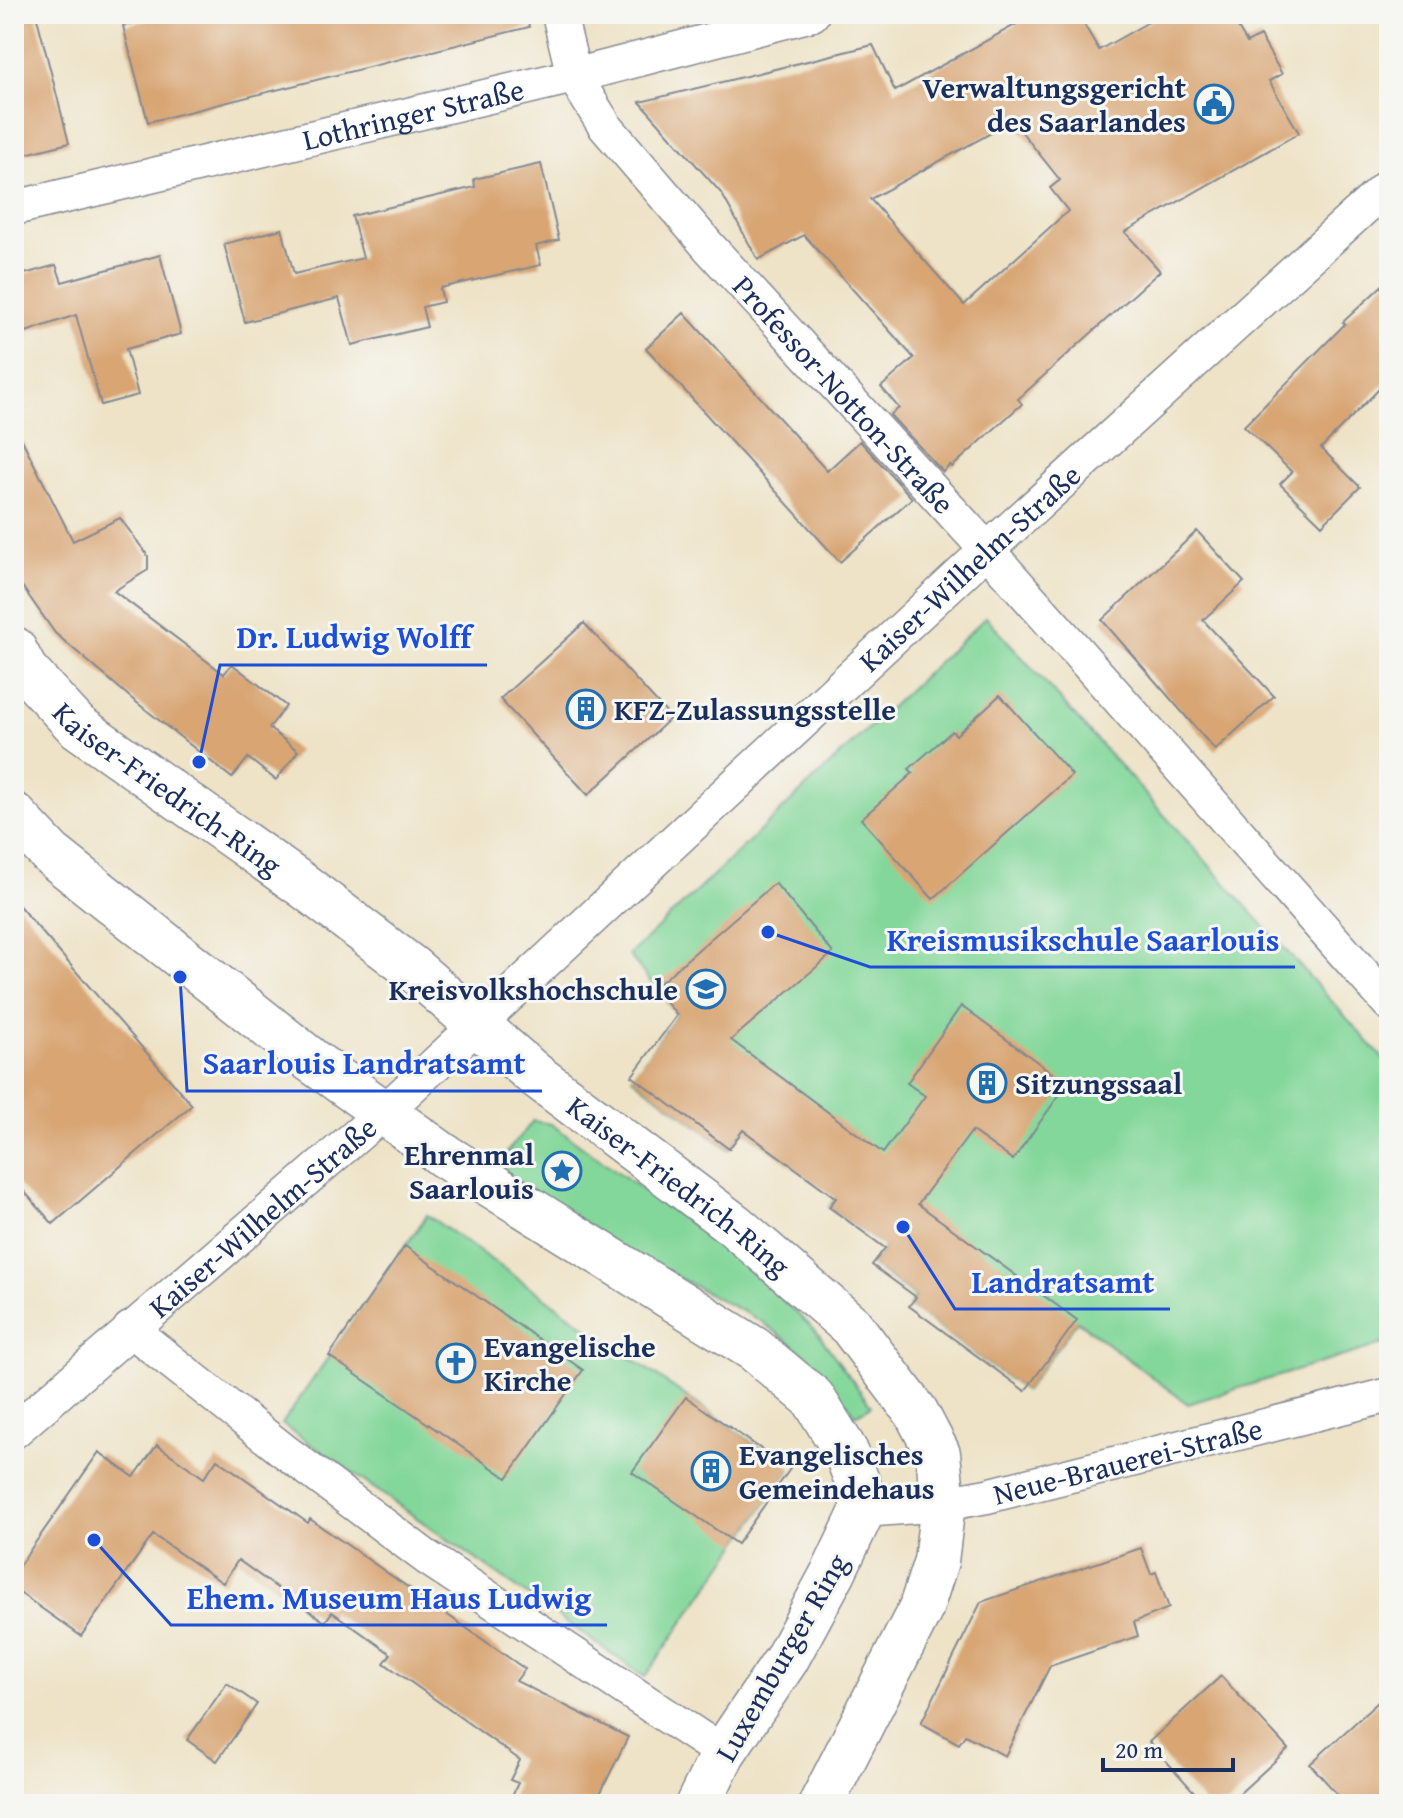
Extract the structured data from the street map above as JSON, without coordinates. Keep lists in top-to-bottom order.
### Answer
{
  "streets": {
    "street": [
      "Lothringer Straße",
      "Professor-Notton-Straße",
      "Kaiser-Wilhelm-Straße",
      "Kaiser-Friedrich-Ring",
      "Neue-Brauerei-Straße",
      "Luxemburger Ring"
    ]
  },
  "crossings": [
    ["Lothringer Straße", "Professor-Notton-Straße"],
    ["Professor-Notton-Straße", "Kaiser-Wilhelm-Straße"],
    ["Kaiser-Wilhelm-Straße", "Kaiser-Friedrich-Ring"],
    ["Kaiser-Friedrich-Ring", "Neue-Brauerei-Straße"],
    ["Neue-Brauerei-Straße", "Luxemburger Ring"]
  ],
  "places": {
    "public building": ["Verwaltungsgericht des Saarlandes"],
    "building": ["KFZ-Zulassungsstelle", "Sitzungssaal", "Evangelisches Gemeindehaus"],
    "other": [
      "Dr. Ludwig Wolff",
      "Kreismusikschule Saarlouis",
      "Saarlouis Landratsamt",
      "Landratsamt",
      "Ehem. Museum Haus Ludwig"
    ],
    "school or university": ["Kreisvolkshochschule"],
    "place": ["Ehrenmal Saarlouis"],
    "church": ["Evangelische Kirche"]
  },
  "scale_bar": "20 m"
}
